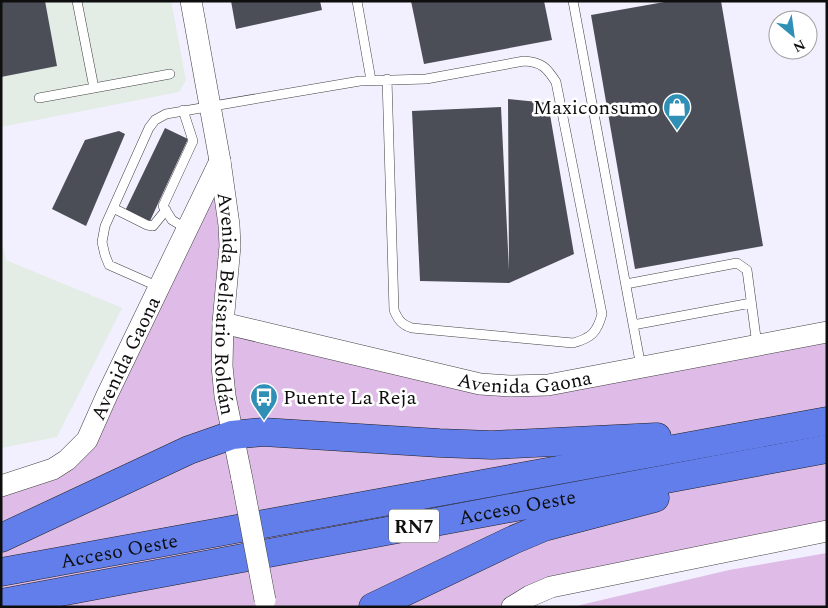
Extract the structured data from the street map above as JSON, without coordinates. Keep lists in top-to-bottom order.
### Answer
{
  "streets": {
    "highway": ["Acceso Oeste", "RN7"],
    "street": ["Avenida Belisario Roldán", "Avenida Gaona"]
  },
  "crossings": [
    ["Avenida Belisario Roldán", "Avenida Gaona"]
  ],
  "places": {
    "shop": ["Maxiconsumo"],
    "bus stop": ["Puente La Reja"]
  },
  "north": "bottom right"
}
